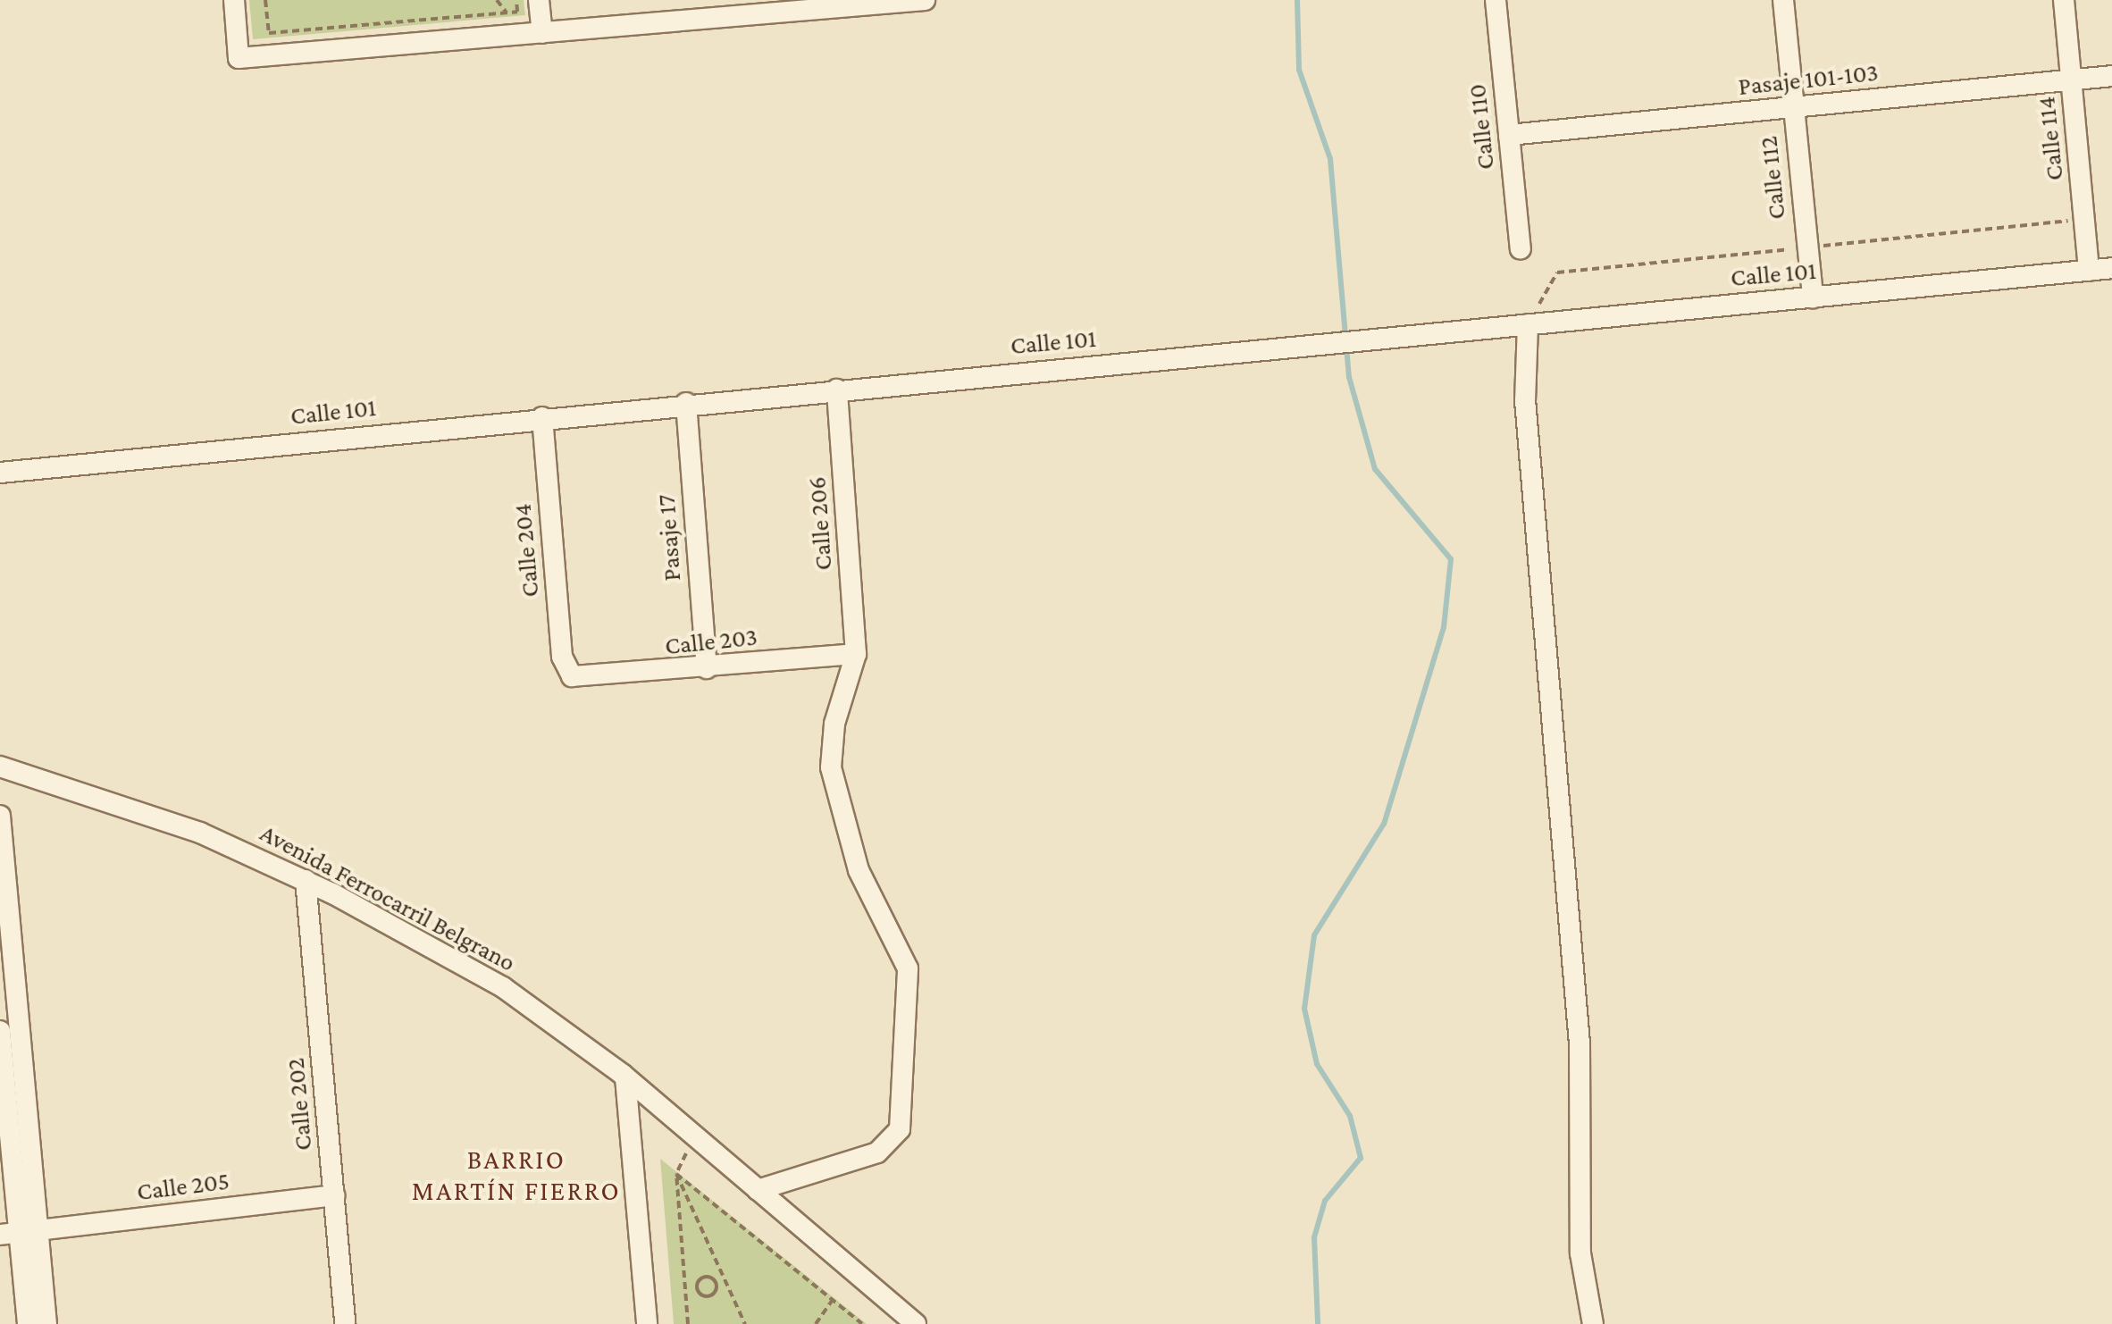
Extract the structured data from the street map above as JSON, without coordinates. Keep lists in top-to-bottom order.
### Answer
{
  "streets": {
    "street": [
      "Pasaje 101-103",
      "Calle 110",
      "Calle 114",
      "Calle 112",
      "Calle 101",
      "Calle 206",
      "Pasaje 17",
      "Calle 204",
      "Calle 203",
      "Avenida Ferrocarril Belgrano",
      "Calle 202",
      "Calle 205"
    ]
  },
  "crossings": [
    ["Pasaje 101-103", "Calle 110"],
    ["Pasaje 101-103", "Calle 114"],
    ["Pasaje 101-103", "Calle 112"],
    ["Calle 114", "Calle 101"],
    ["Calle 112", "Calle 101"],
    ["Calle 101", "Calle 206"],
    ["Calle 101", "Pasaje 17"],
    ["Calle 101", "Calle 204"],
    ["Calle 206", "Calle 203"],
    ["Pasaje 17", "Calle 203"],
    ["Calle 204", "Calle 203"],
    ["Avenida Ferrocarril Belgrano", "Calle 202"],
    ["Calle 202", "Calle 205"]
  ],
  "districts": ["BARRIO MARTÍN FIERRO"]
}
